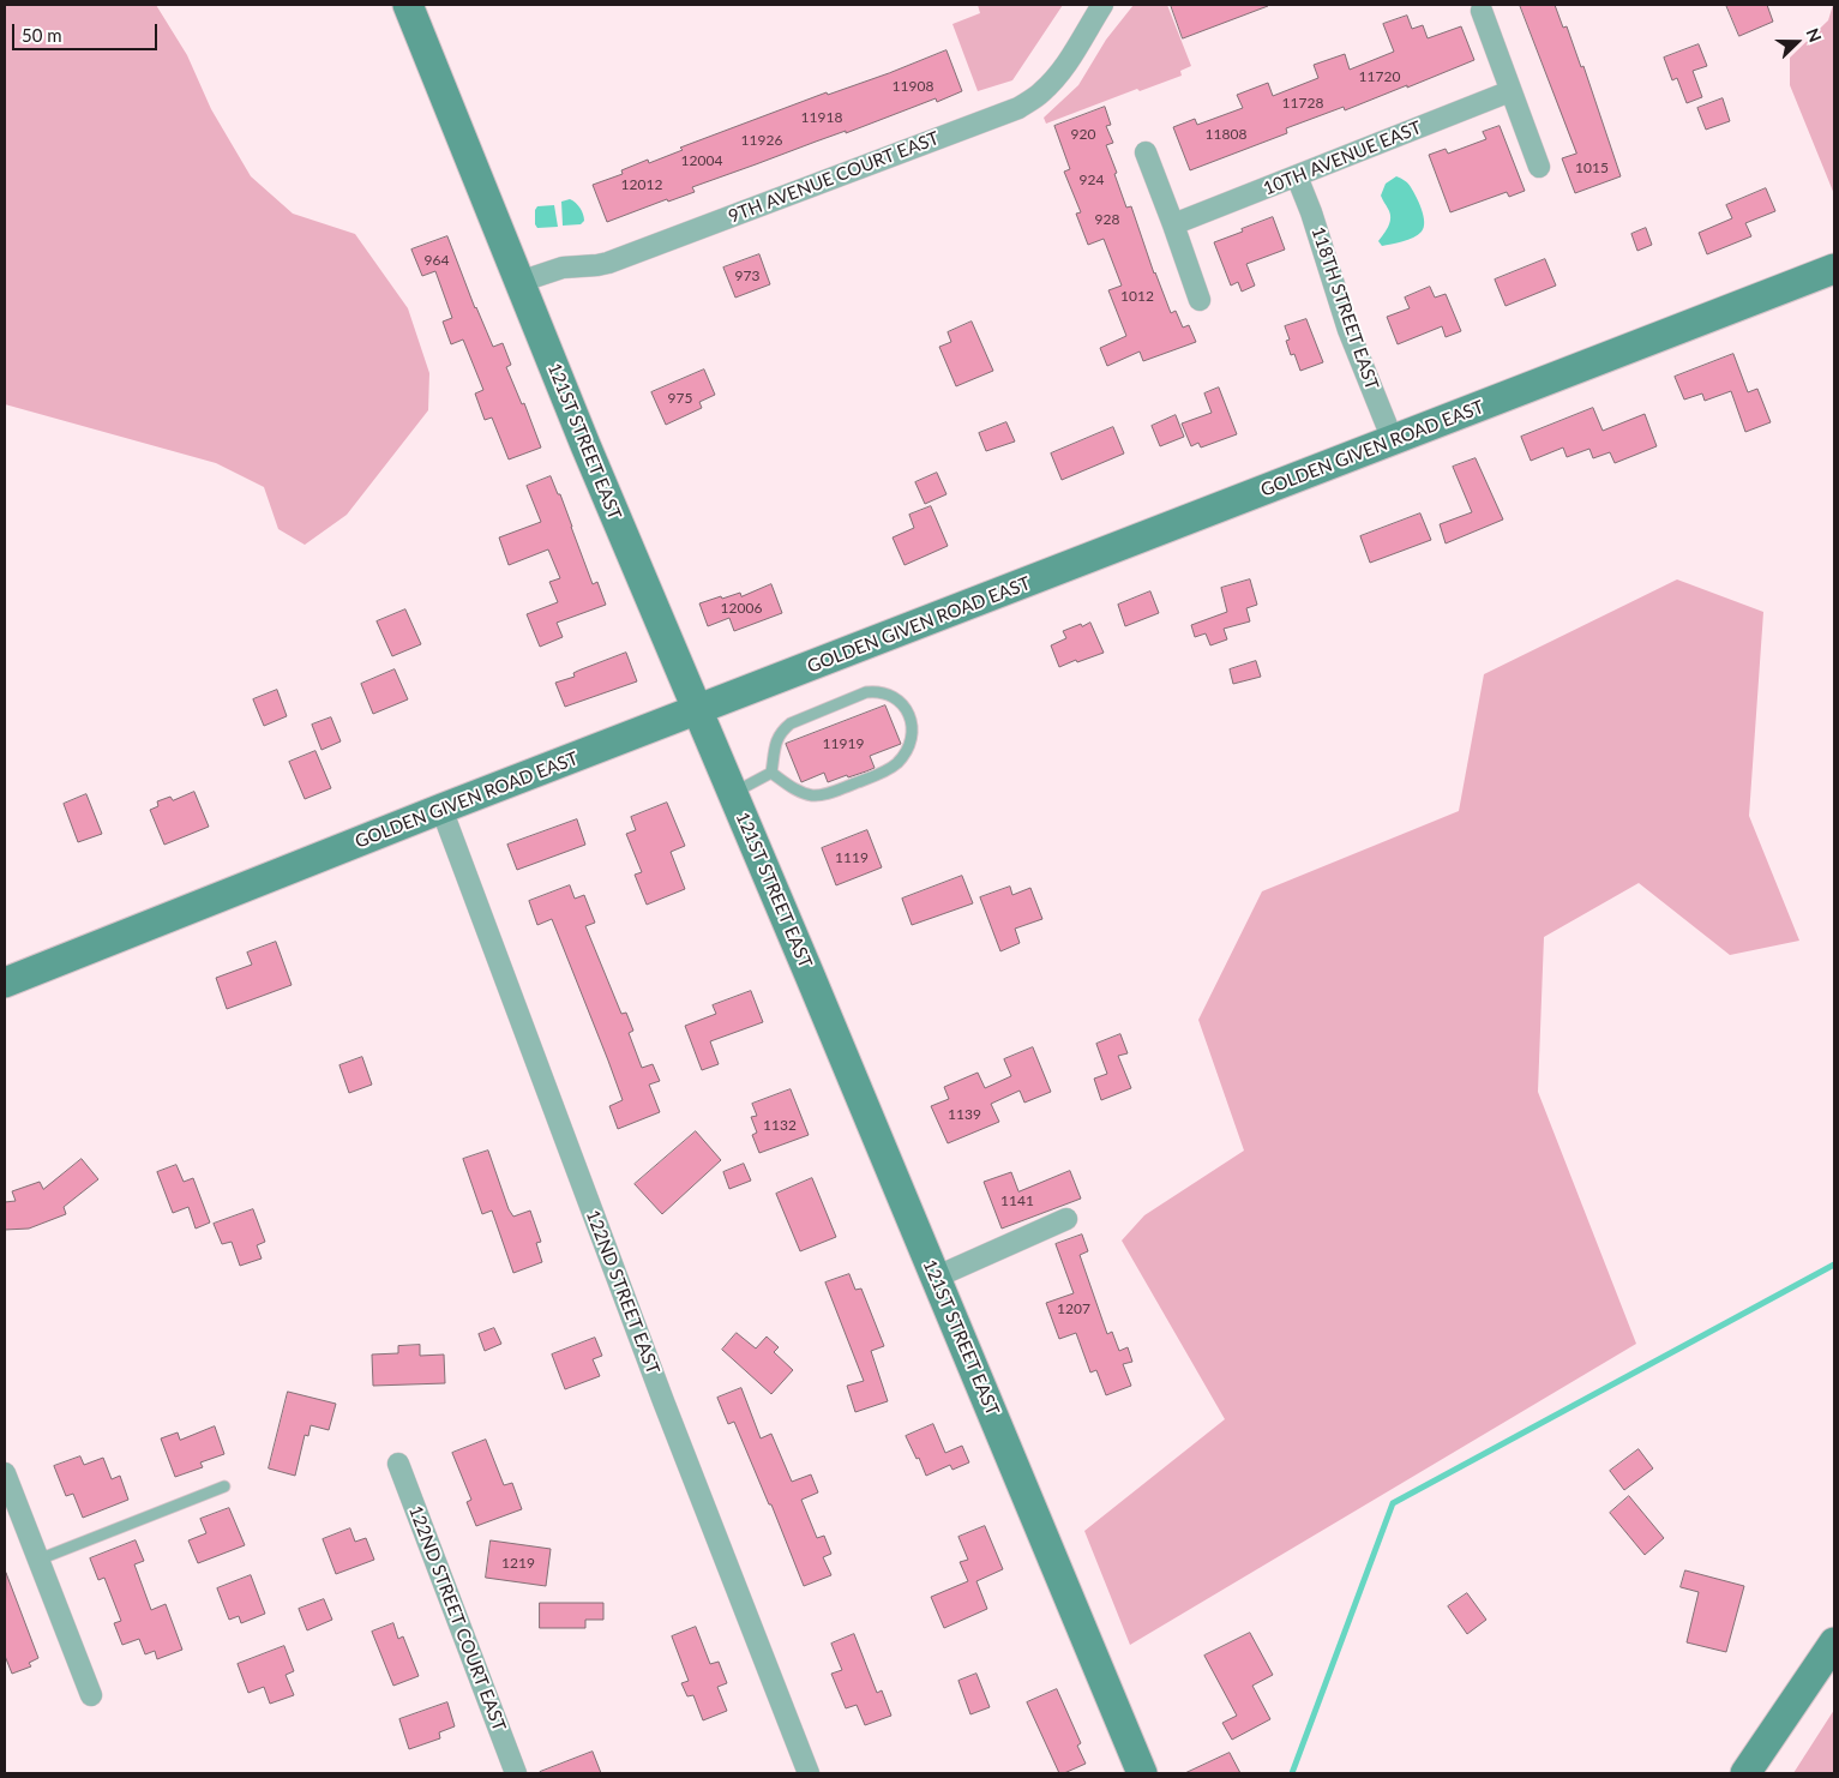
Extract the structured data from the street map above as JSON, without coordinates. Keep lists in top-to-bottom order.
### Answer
{
  "streets": {
    "street": [
      "10TH AVENUE EAST",
      "9TH AVENUE COURT EAST",
      "118TH STREET EAST",
      "121ST STREET EAST",
      "GOLDEN GIVEN ROAD EAST",
      "122ND STREET EAST",
      "122ND STREET COURT EAST"
    ]
  },
  "crossings": [
    ["10TH AVENUE EAST", "118TH STREET EAST"],
    ["9TH AVENUE COURT EAST", "121ST STREET EAST"],
    ["118TH STREET EAST", "GOLDEN GIVEN ROAD EAST"],
    ["121ST STREET EAST", "GOLDEN GIVEN ROAD EAST"],
    ["GOLDEN GIVEN ROAD EAST", "122ND STREET EAST"]
  ],
  "house_numbers": [
    "11720",
    "11908",
    "11728",
    "11918",
    "920",
    "11808",
    "11926",
    "12004",
    "1015",
    "924",
    "12012",
    "928",
    "964",
    "973",
    "1012",
    "975",
    "12006",
    "11919",
    "1119",
    "1139",
    "1132",
    "1141",
    "1207",
    "1219"
  ],
  "scale_bar": "50 m",
  "north": "right"
}
